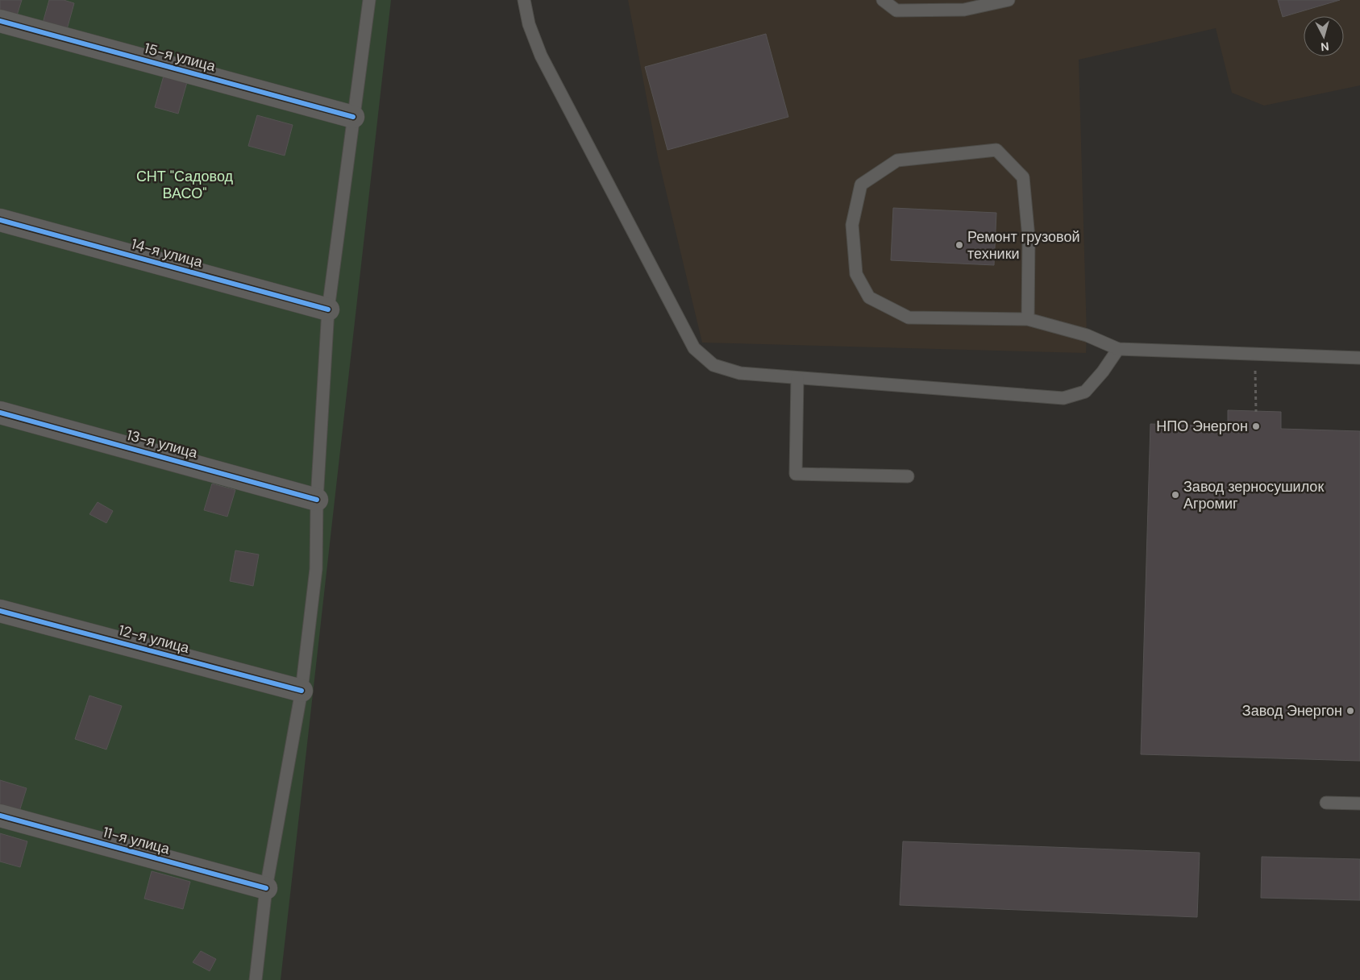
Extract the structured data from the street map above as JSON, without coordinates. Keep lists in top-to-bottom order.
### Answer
{
  "streets": {
    "street": [
      "15-я улица",
      "14-я улица",
      "13-я улица",
      "12-я улица",
      "11-я улица"
    ]
  },
  "parks": ["СНТ \"Садовод ВАСО\""],
  "places": [
    "Ремонт грузовой техники",
    "НПО Энергон",
    "Завод зерносушилок Агромиг",
    "Завод Энергон"
  ],
  "north": "bottom"
}
